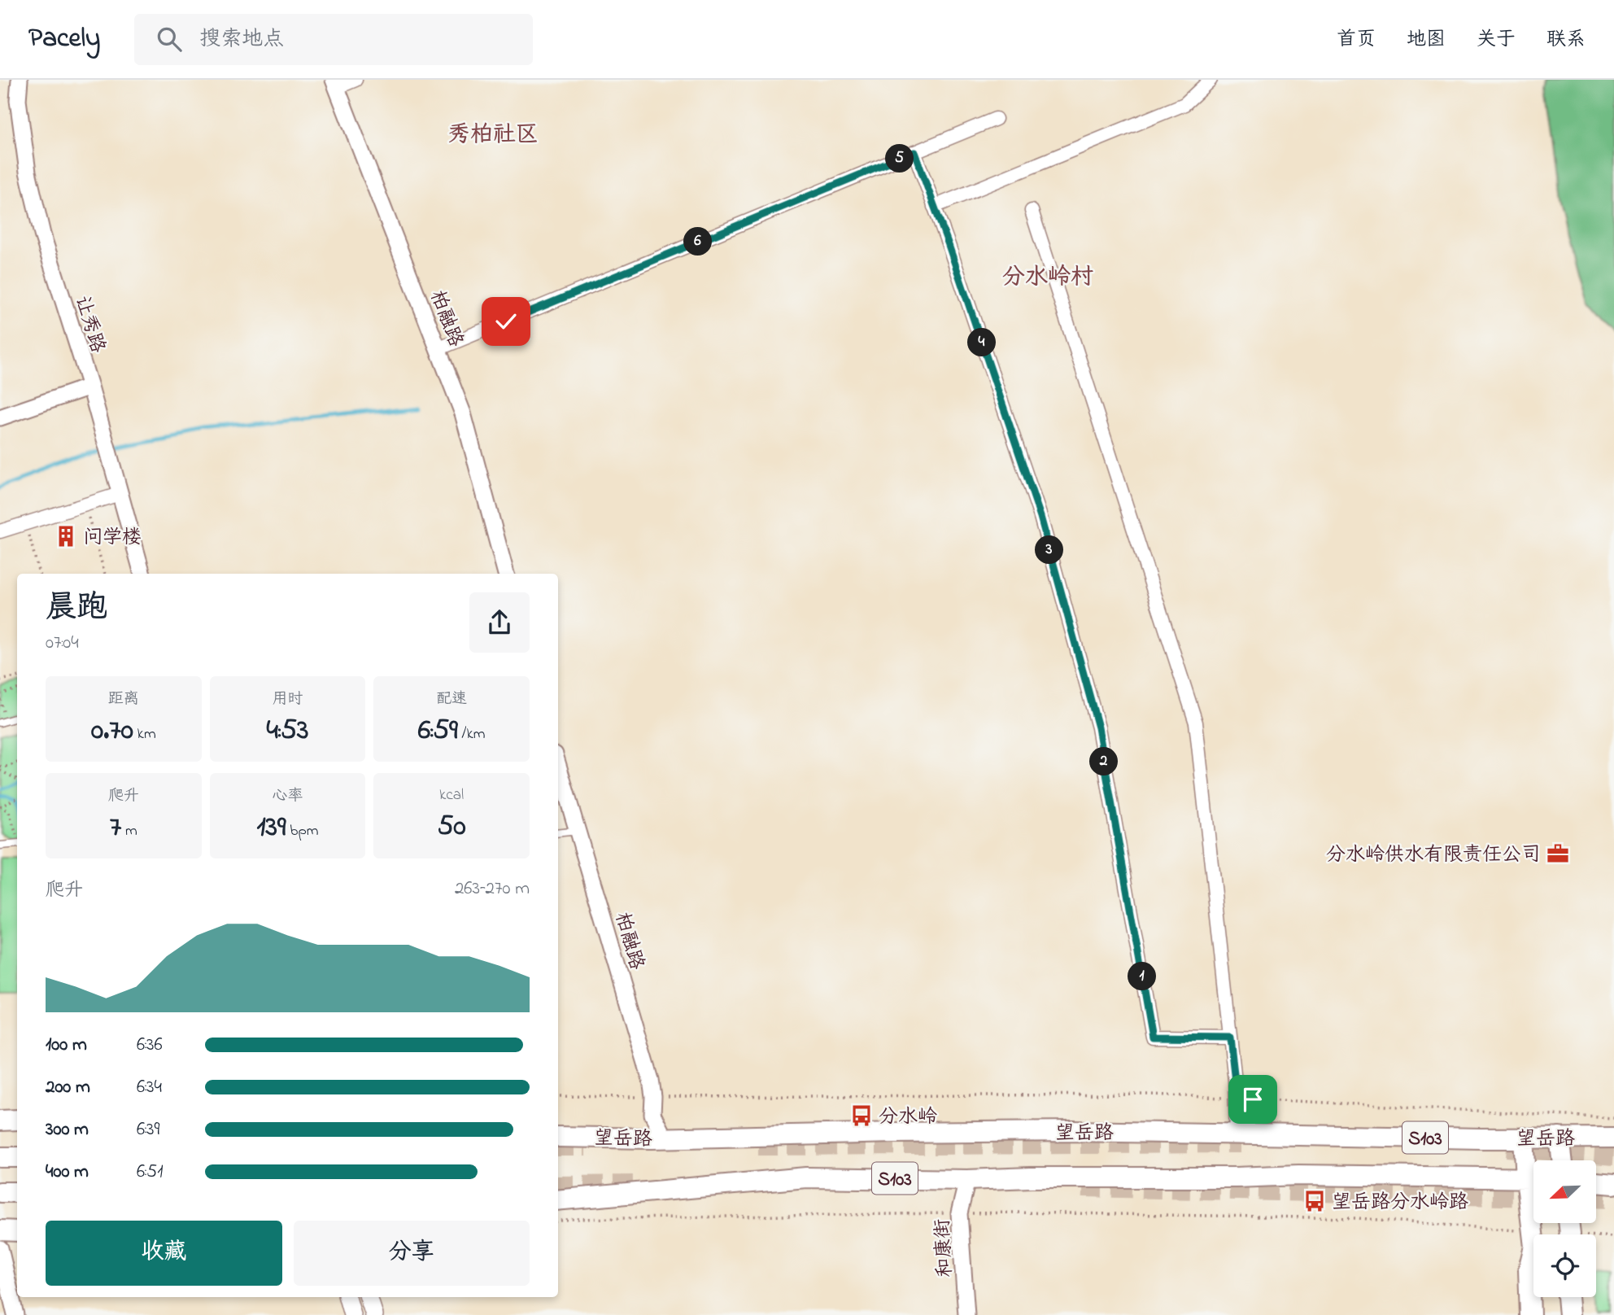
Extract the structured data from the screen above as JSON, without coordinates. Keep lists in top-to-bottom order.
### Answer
{
  "streets": {
    "main road": ["望岳路", "S103"],
    "street": ["柏融路", "让秀路", "和康街"]
  },
  "crossings": [
    ["柏融路", "望岳路"],
    ["望岳路", "和康街"]
  ],
  "districts": ["秀柏社区", "分水岭村"],
  "places": {
    "building": ["问学楼"],
    "office": ["分水岭供水有限责任公司"],
    "bus stop": ["分水岭", "望岳路分水岭路"]
  },
  "north": "bottom left",
  "page": {
    "header": "Pacely",
    "search": "搜索地点",
    "nav": [
      "首页",
      "地图",
      "关于",
      "联系"
    ],
    "pins": [
      "5",
      "6",
      "4",
      "3",
      "2",
      "1"
    ],
    "heading": ["晨跑", "07:04"],
    "stats": [
      ["距离", "0.70 km"],
      ["用时", "4:53"],
      ["配速", "6:59 /km"],
      ["爬升", "7 m"],
      ["心率", "139 bpm"],
      ["kcal", "50"]
    ],
    "chart": ["爬升", "263–270 m"],
    "list": [
      {
        "name": "100 m",
        "note": "6:36"
      },
      {
        "name": "200 m",
        "note": "6:34"
      },
      {
        "name": "300 m",
        "note": "6:39"
      },
      {
        "name": "400 m",
        "note": "6:51"
      }
    ],
    "buttons": ["收藏", "分享"]
  }
}
